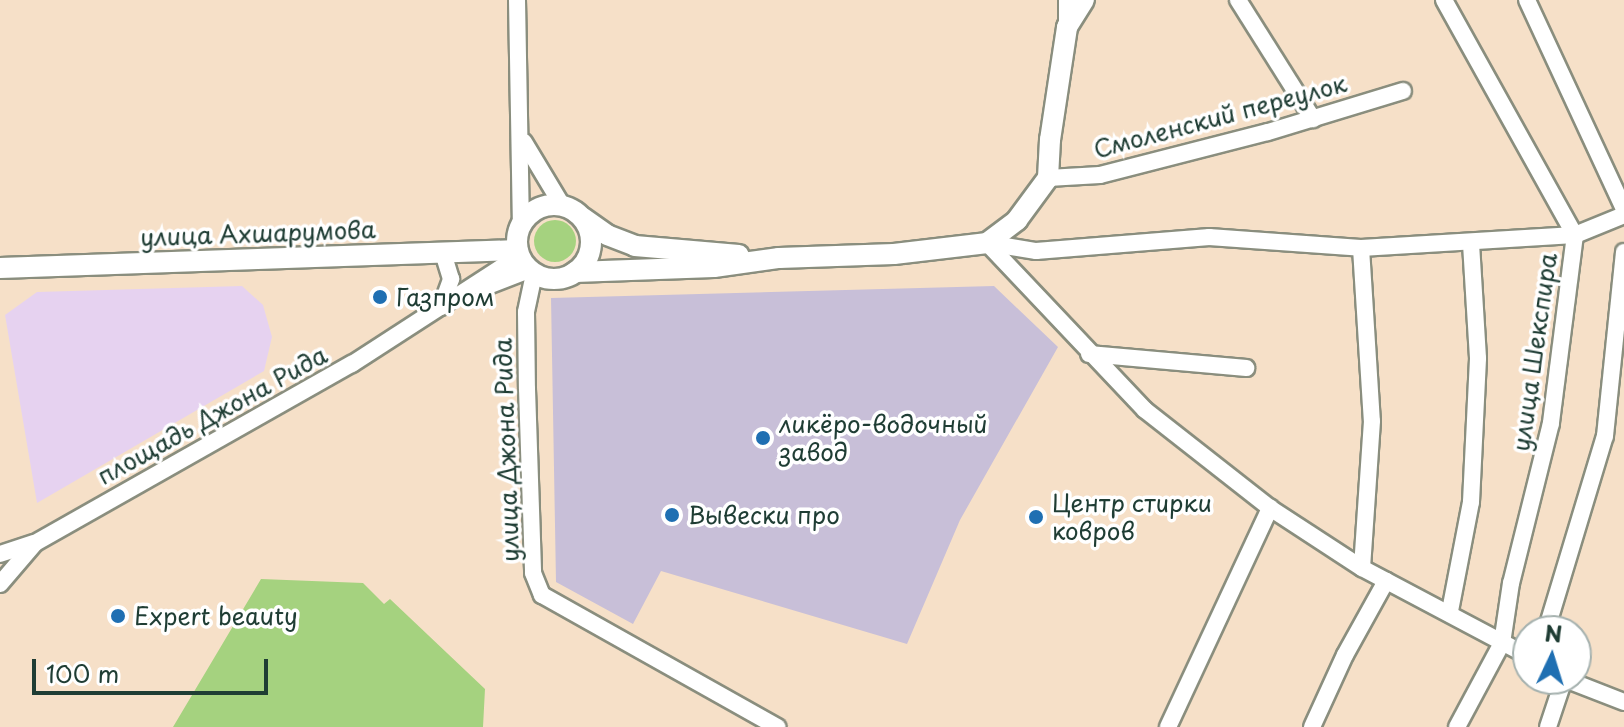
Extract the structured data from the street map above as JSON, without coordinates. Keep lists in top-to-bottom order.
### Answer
{
  "streets": {
    "street": [
      "Смоленский переулок",
      "улица Ахшарумова",
      "улица Шекспира",
      "площадь Джона Рида",
      "улица Джона Рида"
    ]
  },
  "crossings": [
    ["улица Ахшарумова", "площадь Джона Рида"],
    ["улица Ахшарумова", "улица Джона Рида"],
    ["площадь Джона Рида", "улица Джона Рида"]
  ],
  "places": [
    "Газпром",
    "ликёро-водочный завод",
    "Вывески про",
    "Центр стирки ковров",
    "Expert beauty"
  ],
  "scale_bar": "100 m",
  "north": "top"
}
